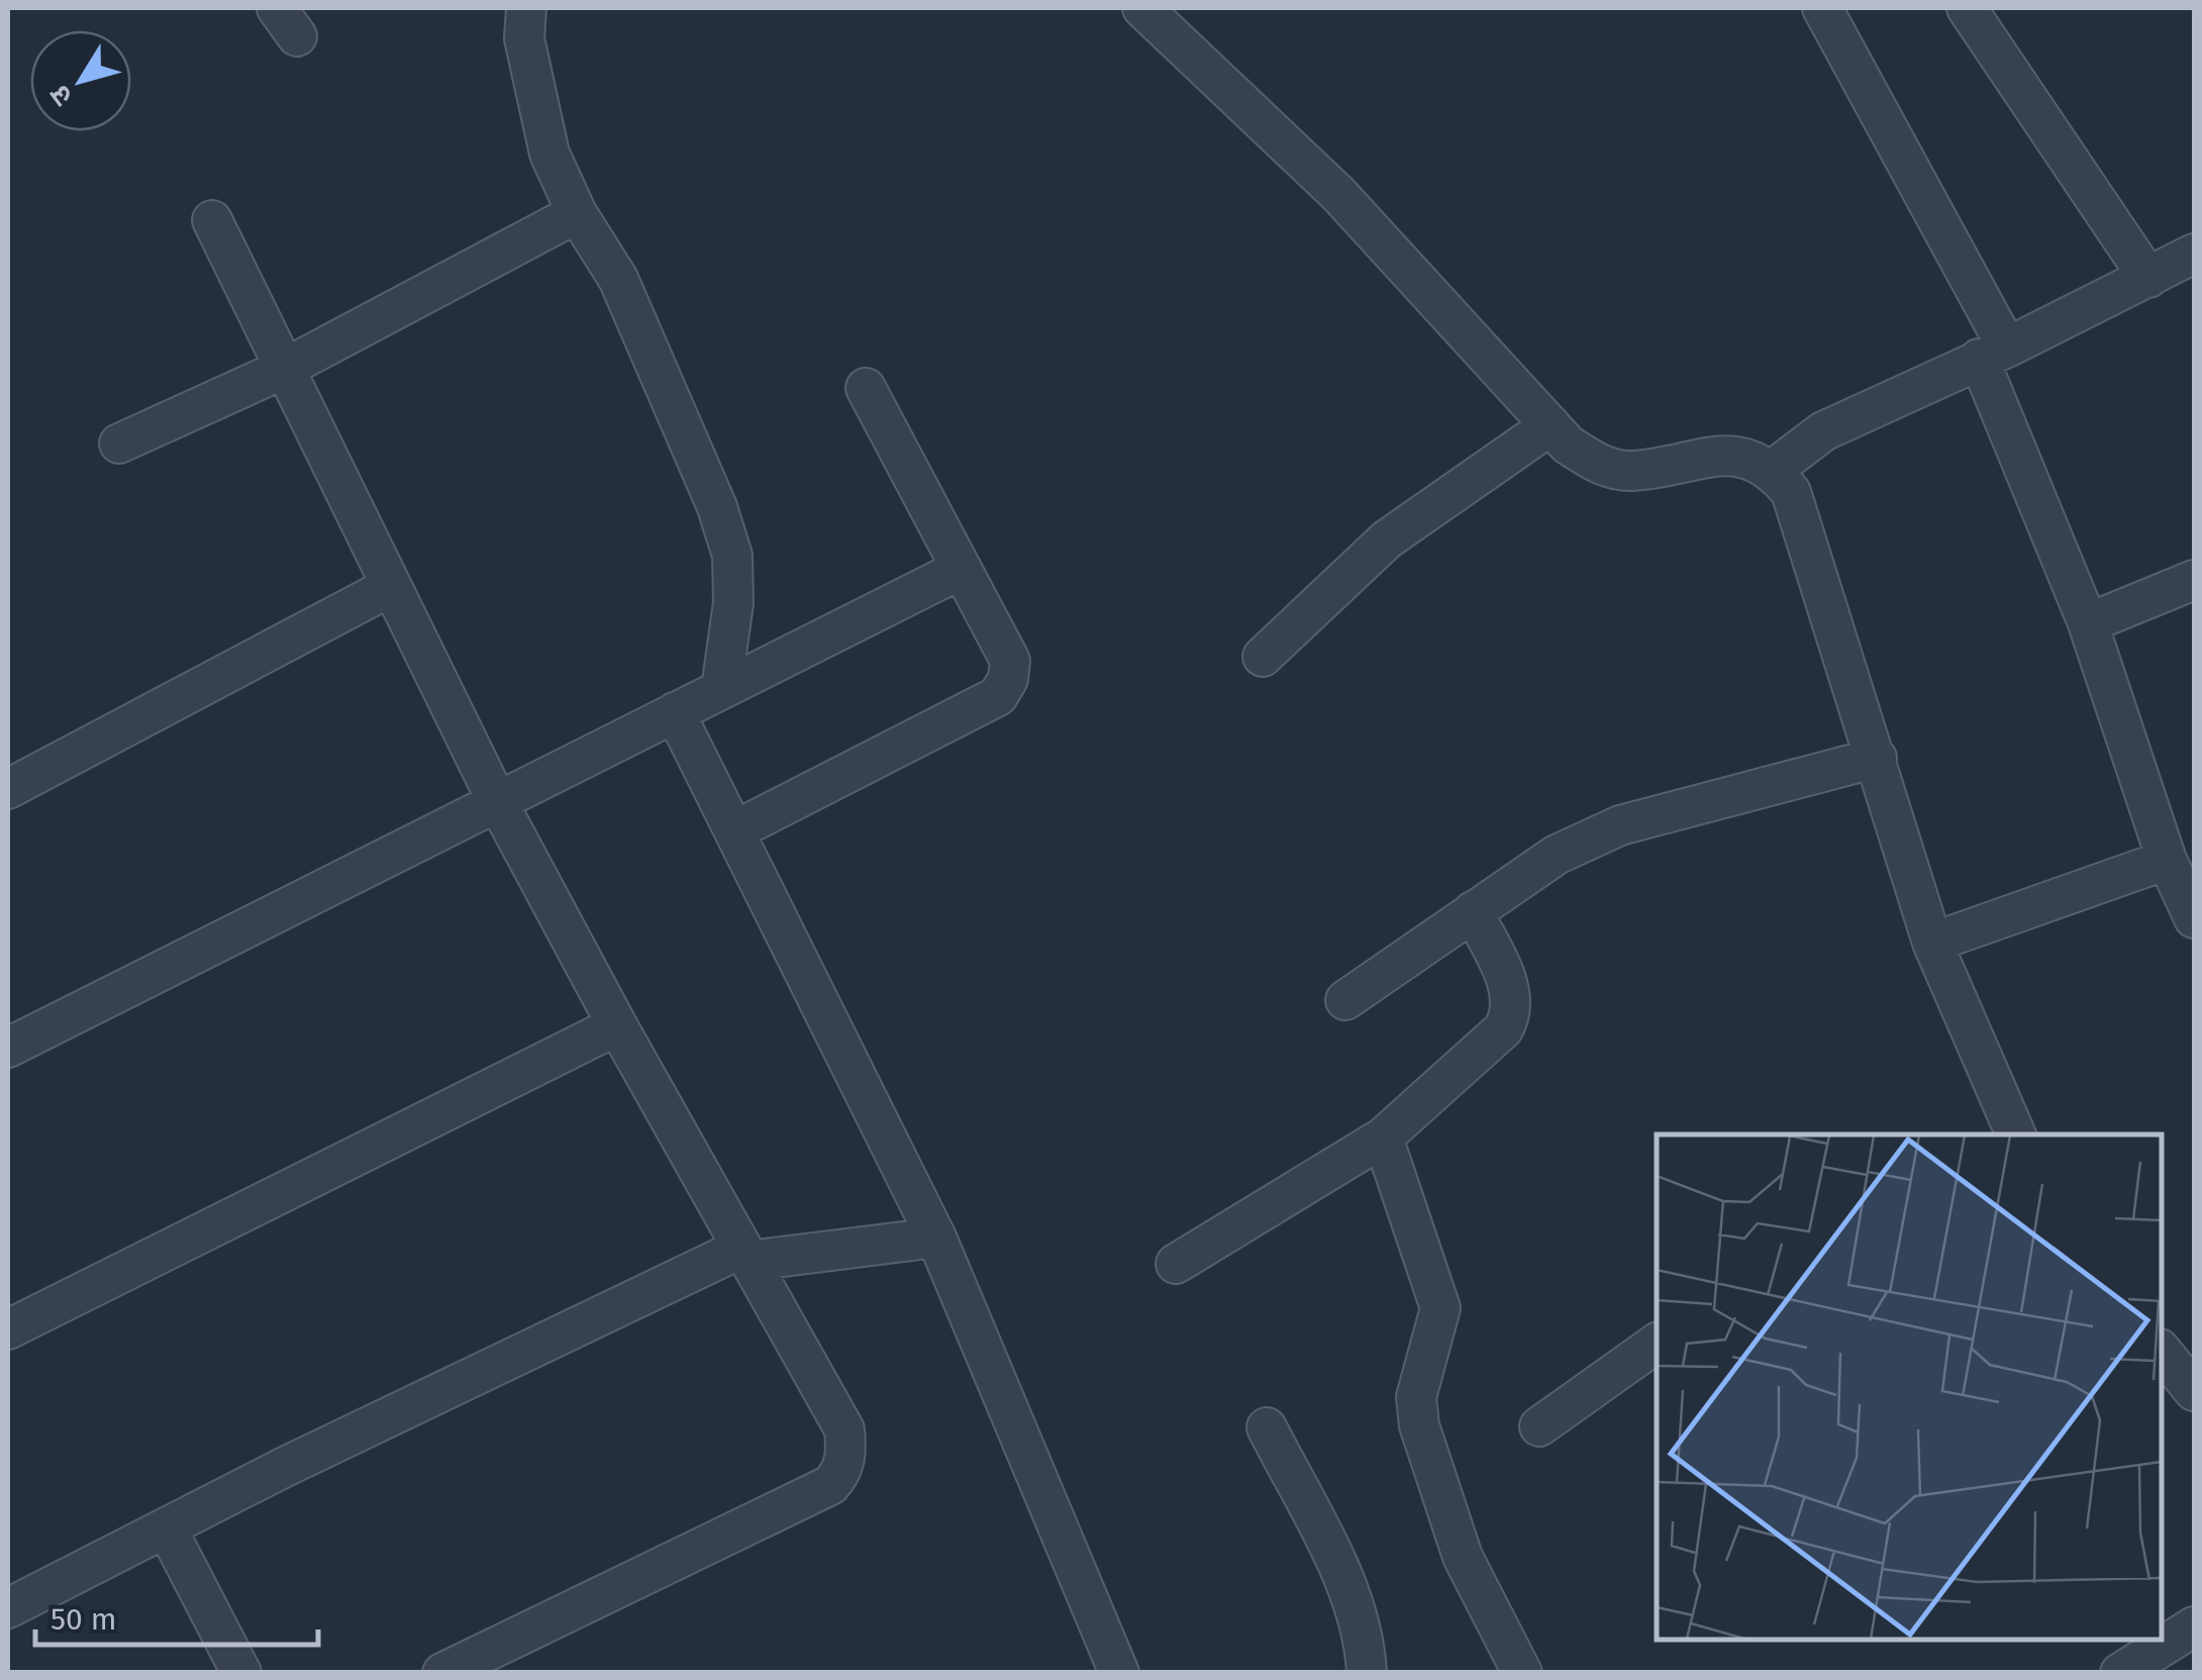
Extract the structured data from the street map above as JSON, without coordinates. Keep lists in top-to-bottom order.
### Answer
{
  "scale_bar": "50 m",
  "north": "bottom left"
}
